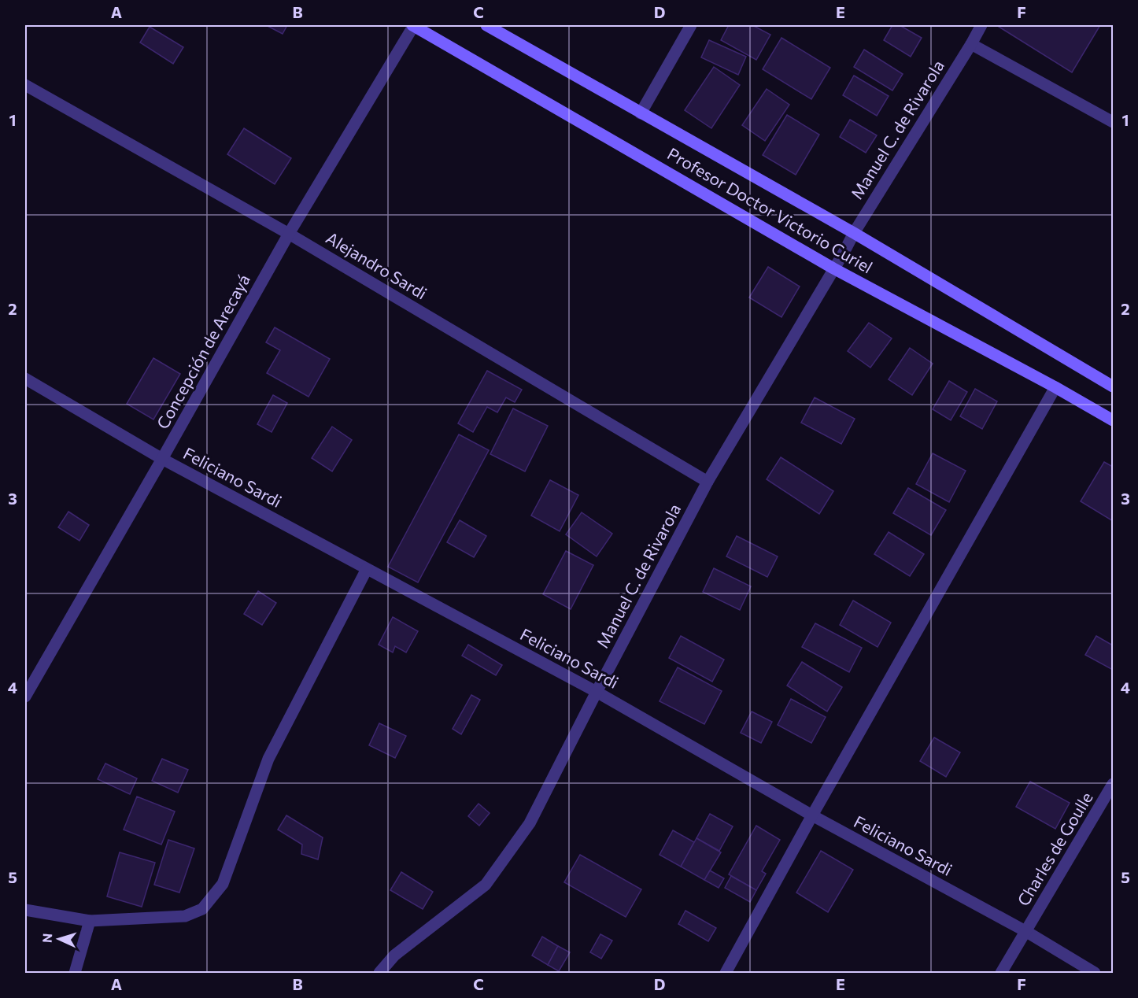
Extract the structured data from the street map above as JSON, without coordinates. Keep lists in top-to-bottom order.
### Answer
{
  "streets": {
    "main road": ["Profesor Doctor Victorio Curiel"],
    "street": [
      "Manuel C. de Rivarola",
      "Alejandro Sardi",
      "Concepción de Arecayá",
      "Feliciano Sardi",
      "Charles de Goulle"
    ]
  },
  "crossings": [
    ["Manuel C. de Rivarola", "Profesor Doctor Victorio Curiel"],
    ["Manuel C. de Rivarola", "Alejandro Sardi"],
    ["Manuel C. de Rivarola", "Feliciano Sardi"],
    ["Profesor Doctor Victorio Curiel", "Concepción de Arecayá"],
    ["Alejandro Sardi", "Concepción de Arecayá"],
    ["Concepción de Arecayá", "Feliciano Sardi"],
    ["Feliciano Sardi", "Charles de Goulle"]
  ],
  "north": "left",
  "grid": {
    "columns": [
      "A",
      "B",
      "C",
      "D",
      "E",
      "F"
    ],
    "rows": [
      "1",
      "2",
      "3",
      "4",
      "5"
    ]
  }
}
